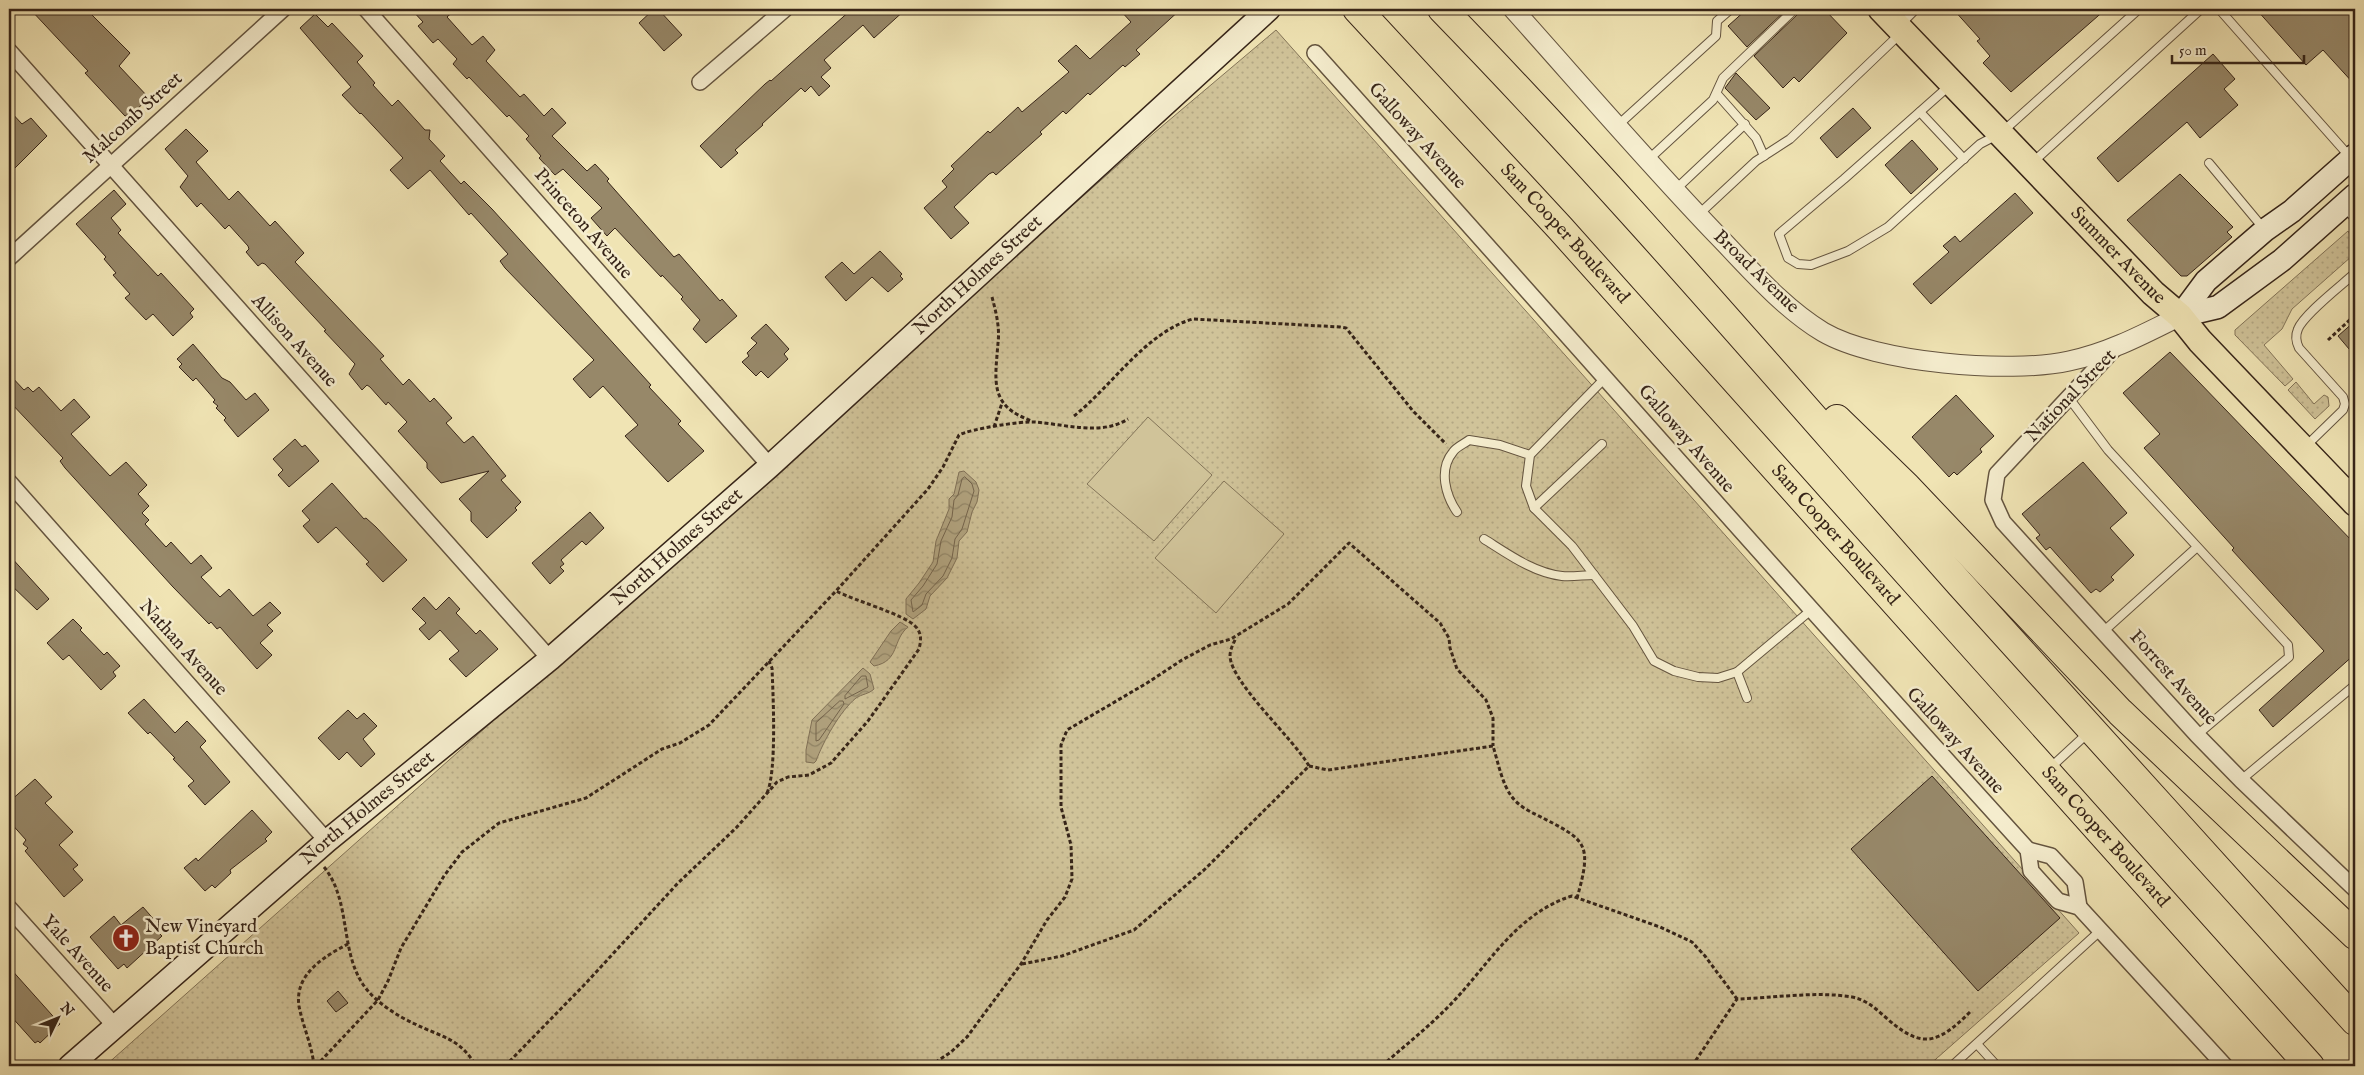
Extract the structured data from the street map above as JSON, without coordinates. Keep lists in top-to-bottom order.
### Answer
{
  "streets": {
    "highway": ["Sam Cooper Boulevard"],
    "main road": ["Summer Avenue", "North Holmes Street", "National Street"],
    "street": [
      "Malcomb Street",
      "Galloway Avenue",
      "Princeton Avenue",
      "Broad Avenue",
      "Allison Avenue",
      "Nathan Avenue",
      "Forrest Avenue",
      "Yale Avenue"
    ]
  },
  "crossings": [
    ["Malcomb Street", "Allison Avenue"],
    ["Princeton Avenue", "North Holmes Street"],
    ["Summer Avenue", "National Street"],
    ["Broad Avenue", "National Street"],
    ["North Holmes Street", "Allison Avenue"],
    ["North Holmes Street", "Nathan Avenue"],
    ["North Holmes Street", "Yale Avenue"],
    ["National Street", "Forrest Avenue"]
  ],
  "places": {
    "church": ["New Vineyard Baptist Church"]
  },
  "scale_bar": "50 m",
  "north": "top right"
}
